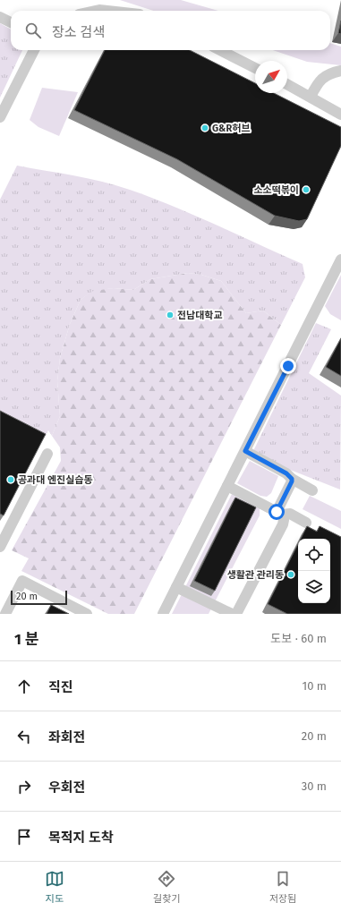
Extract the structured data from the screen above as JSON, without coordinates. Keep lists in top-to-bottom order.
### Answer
{
  "places": [
    "G&R허브",
    "소소떡볶이",
    "전남대학교",
    "공과대 엔진실습동",
    "생활관 관리동"
  ],
  "scale_bar": "20 m",
  "north": "top right",
  "page": {
    "search": "장소 검색",
    "scale": "20 m",
    "heading": ["1 분", "도보 · 60 m"],
    "list": [
      ["직진", "10 m"],
      ["좌회전", "20 m"],
      ["우회전", "30 m"],
      "목적지 도착"
    ],
    "nav": ["지도", "길찾기", "저장됨"]
  }
}
